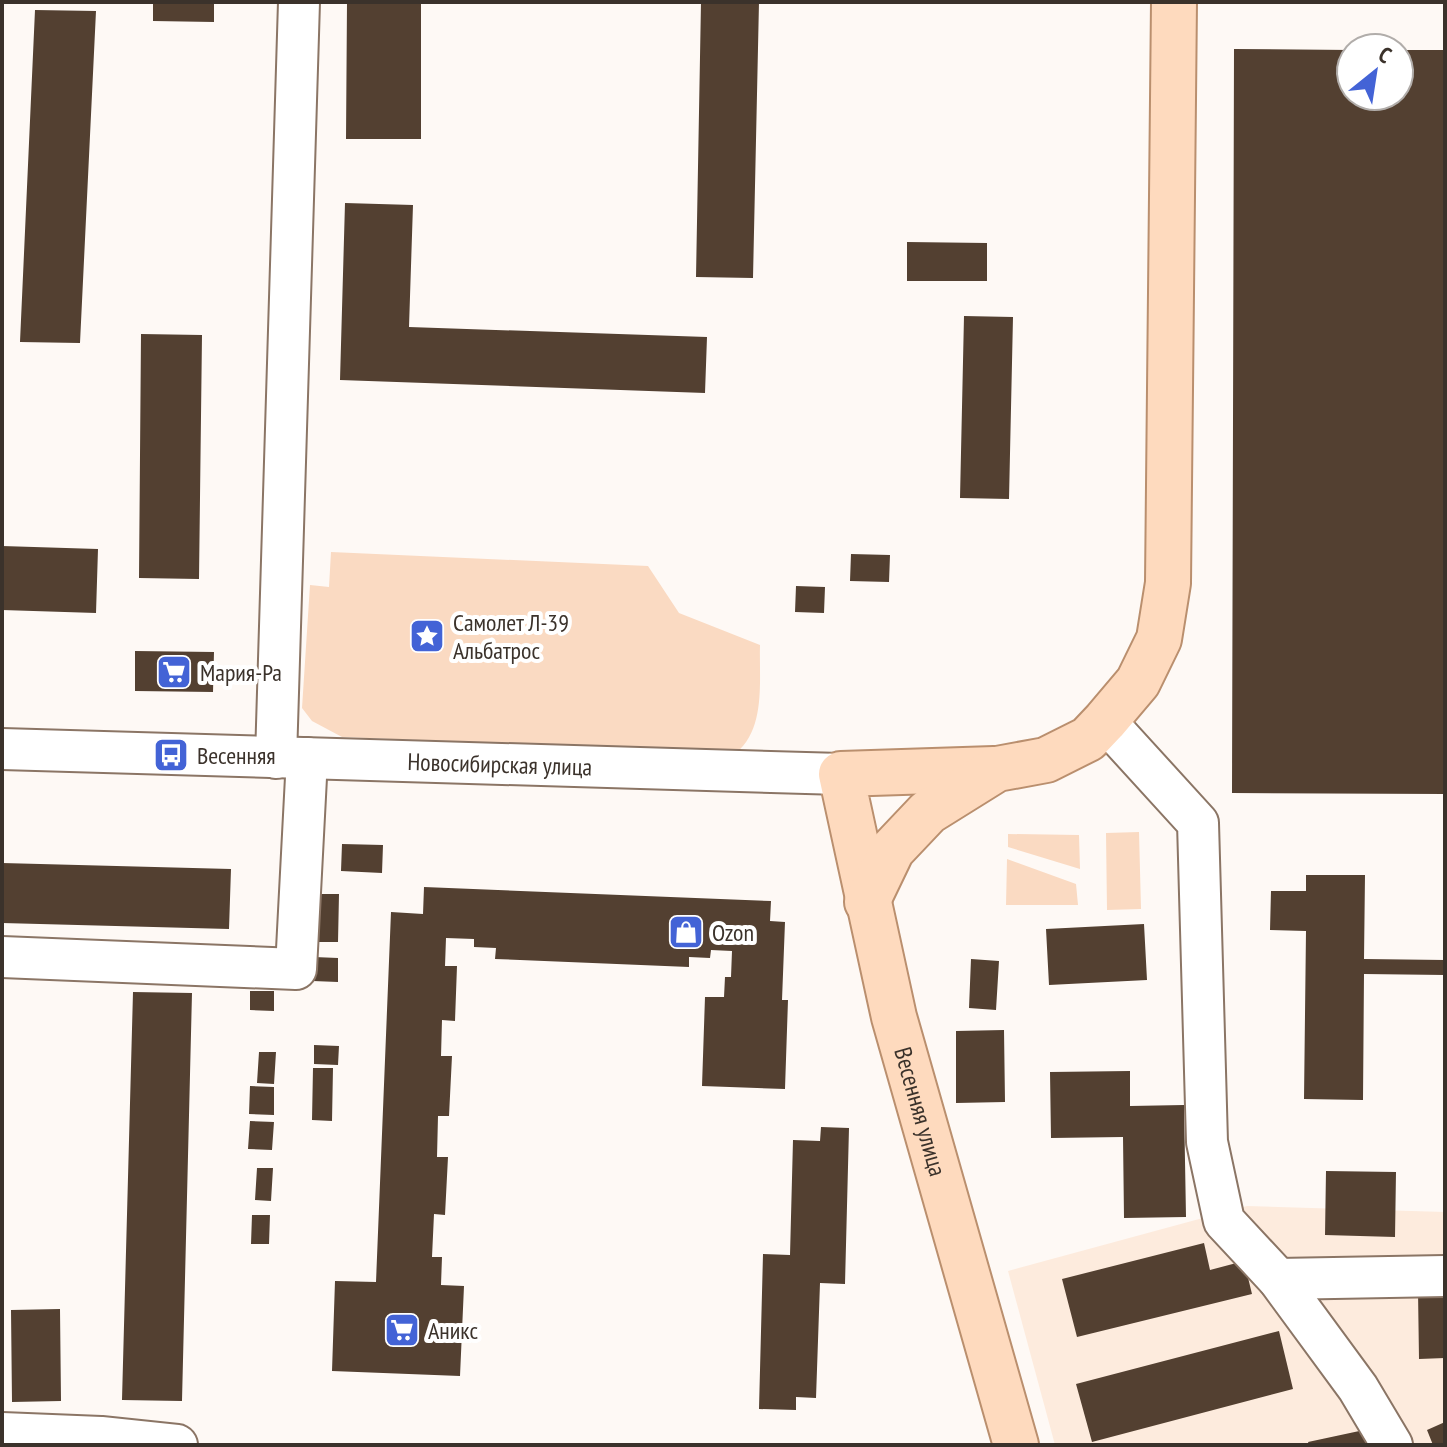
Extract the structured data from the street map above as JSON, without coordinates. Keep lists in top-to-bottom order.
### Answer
{
  "streets": {
    "main road": ["Новосибирская улица", "Весенняя улица"]
  },
  "crossings": [
    ["Новосибирская улица", "Весенняя улица"]
  ],
  "places": {
    "place": ["Самолет Л-39 Альбатрос"],
    "supermarket": ["Мария-Ра", "Аникс"],
    "bus stop": ["Весенняя"],
    "shop": ["Ozon"]
  },
  "north": "top right"
}
